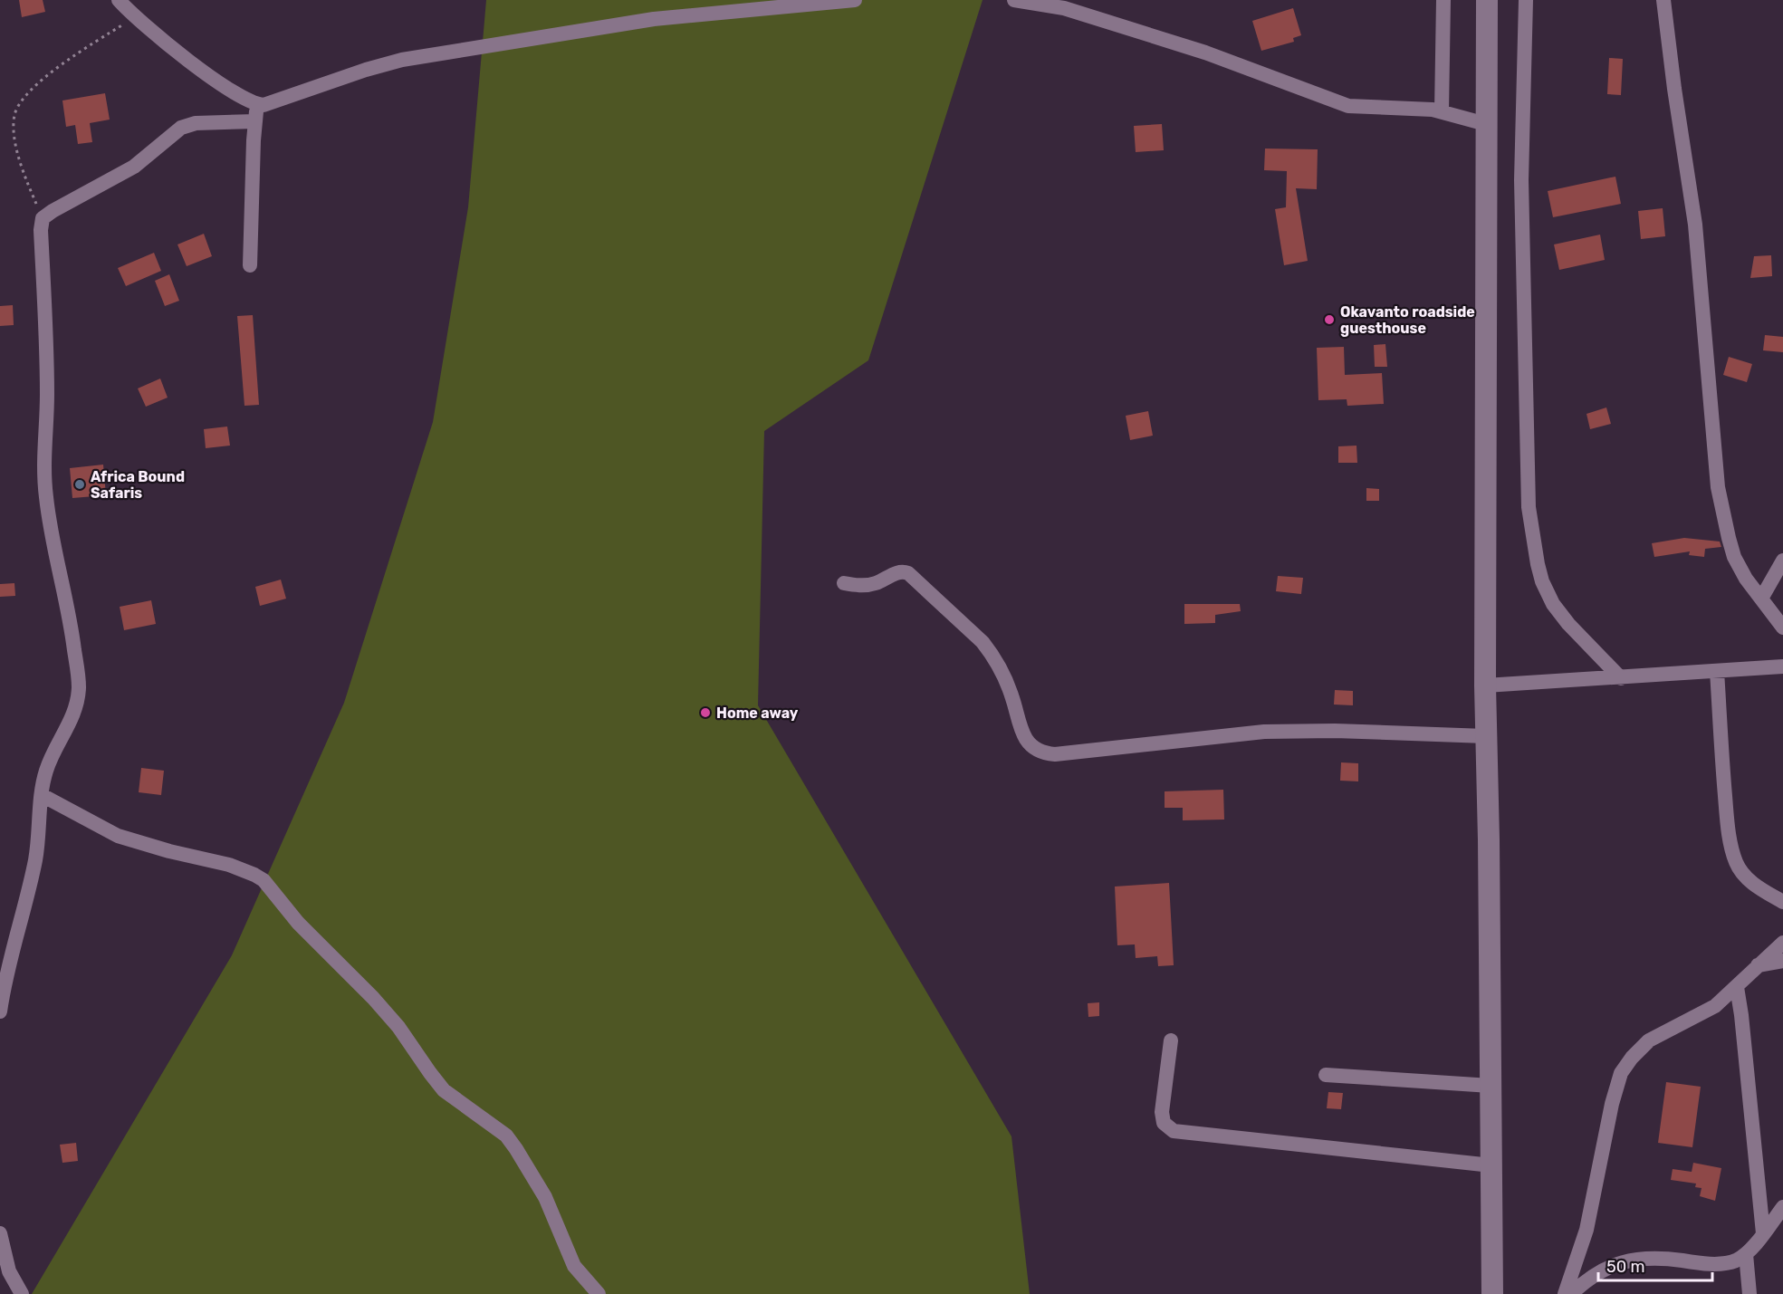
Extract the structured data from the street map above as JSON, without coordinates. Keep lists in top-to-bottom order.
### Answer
{
  "places": ["Okavanto roadside guesthouse", "Africa Bound Safaris", "Home away"],
  "scale_bar": "50 m"
}
